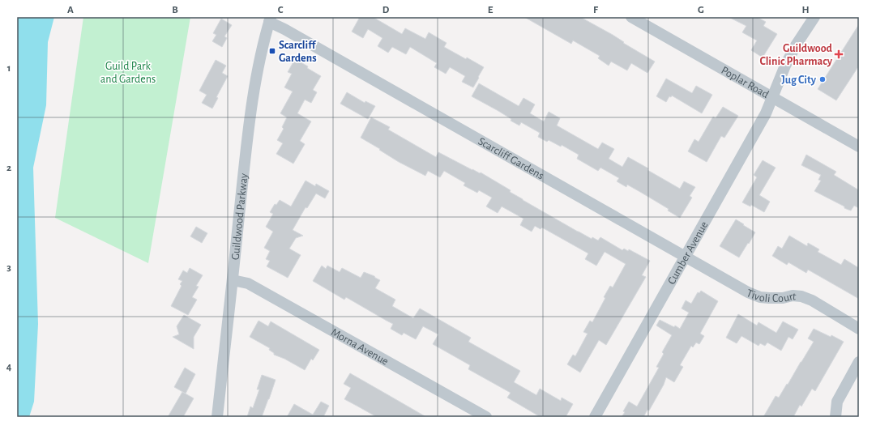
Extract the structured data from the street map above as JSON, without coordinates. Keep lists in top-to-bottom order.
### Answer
{
  "streets": {
    "street": [
      "Poplar Road",
      "Scarcliff Gardens",
      "Guildwood Parkway",
      "Cumber Avenue",
      "Tivoli Court",
      "Morna Avenue"
    ]
  },
  "crossings": [
    ["Poplar Road", "Cumber Avenue"],
    ["Scarcliff Gardens", "Guildwood Parkway"],
    ["Scarcliff Gardens", "Cumber Avenue"],
    ["Scarcliff Gardens", "Tivoli Court"],
    ["Guildwood Parkway", "Morna Avenue"],
    ["Cumber Avenue", "Tivoli Court"]
  ],
  "parks": ["Guild Park and Gardens"],
  "places": {
    "transit": ["Scarcliff Gardens"],
    "health": ["Guildwood Clinic Pharmacy"],
    "other": ["Jug City"]
  },
  "grid": {
    "columns": [
      "A",
      "B",
      "C",
      "D",
      "E",
      "F",
      "G",
      "H"
    ],
    "rows": [
      "1",
      "2",
      "3",
      "4"
    ]
  }
}
